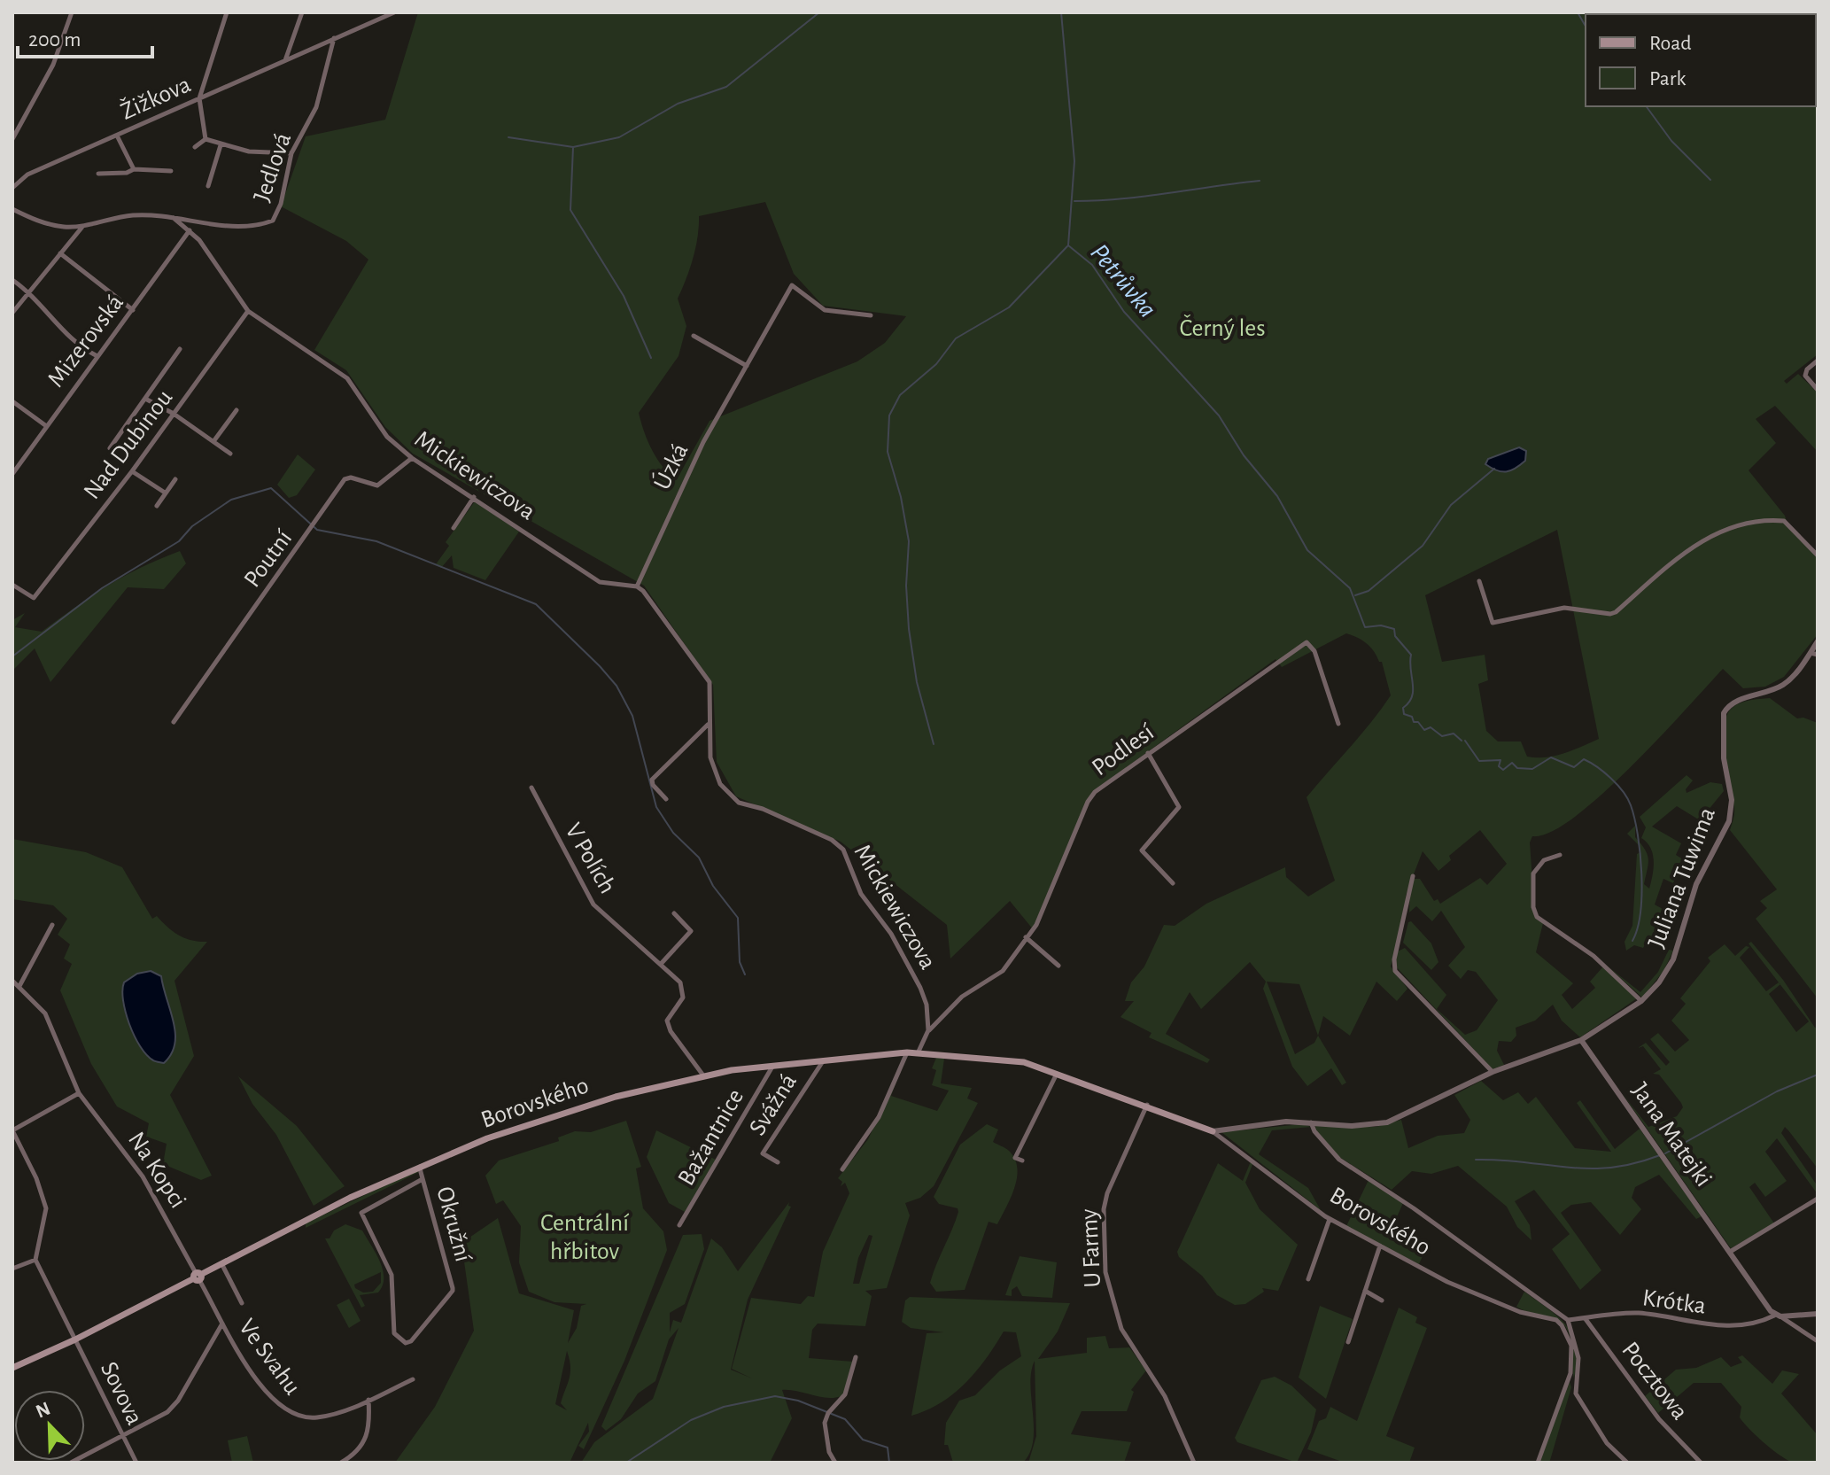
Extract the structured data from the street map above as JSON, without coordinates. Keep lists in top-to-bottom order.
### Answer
{
  "streets": {
    "main road": ["Borovského"],
    "street": [
      "Žižkova",
      "Jedlová",
      "Mizerovská",
      "Nad Dubinou",
      "Úzká",
      "Mickiewiczova",
      "Poutní",
      "Podlesí",
      "V Polích",
      "Juliana Tuwima",
      "Svážná",
      "Jana Matejki",
      "Bažantnice",
      "Na Kopci",
      "Okružní",
      "U Farmy",
      "Krótka",
      "Ve Svahu",
      "Pocztowa",
      "Sovova"
    ]
  },
  "crossings": [
    ["Žižkova", "Jedlová"],
    ["Jedlová", "Mickiewiczova"],
    ["Mizerovská", "Mickiewiczova"],
    ["Nad Dubinou", "Mickiewiczova"],
    ["Úzká", "Mickiewiczova"],
    ["Mickiewiczova", "Poutní"],
    ["Mickiewiczova", "Podlesí"],
    ["V Polích", "Borovského"],
    ["Juliana Tuwima", "Borovského"],
    ["Juliana Tuwima", "Jana Matejki"],
    ["Borovského", "Svážná"],
    ["Borovského", "Bažantnice"],
    ["Borovského", "Na Kopci"],
    ["Borovského", "Okružní"],
    ["Borovského", "U Farmy"],
    ["Borovského", "Ve Svahu"],
    ["Borovského", "Sovova"],
    ["Jana Matejki", "Krótka"],
    ["Na Kopci", "Ve Svahu"],
    ["Krótka", "Pocztowa"]
  ],
  "water": ["Petrůvka"],
  "parks": ["Černý les", "Centrální hřbitov"],
  "legend": ["Road", "Park"],
  "scale_bar": "200 m",
  "north": "top left"
}
